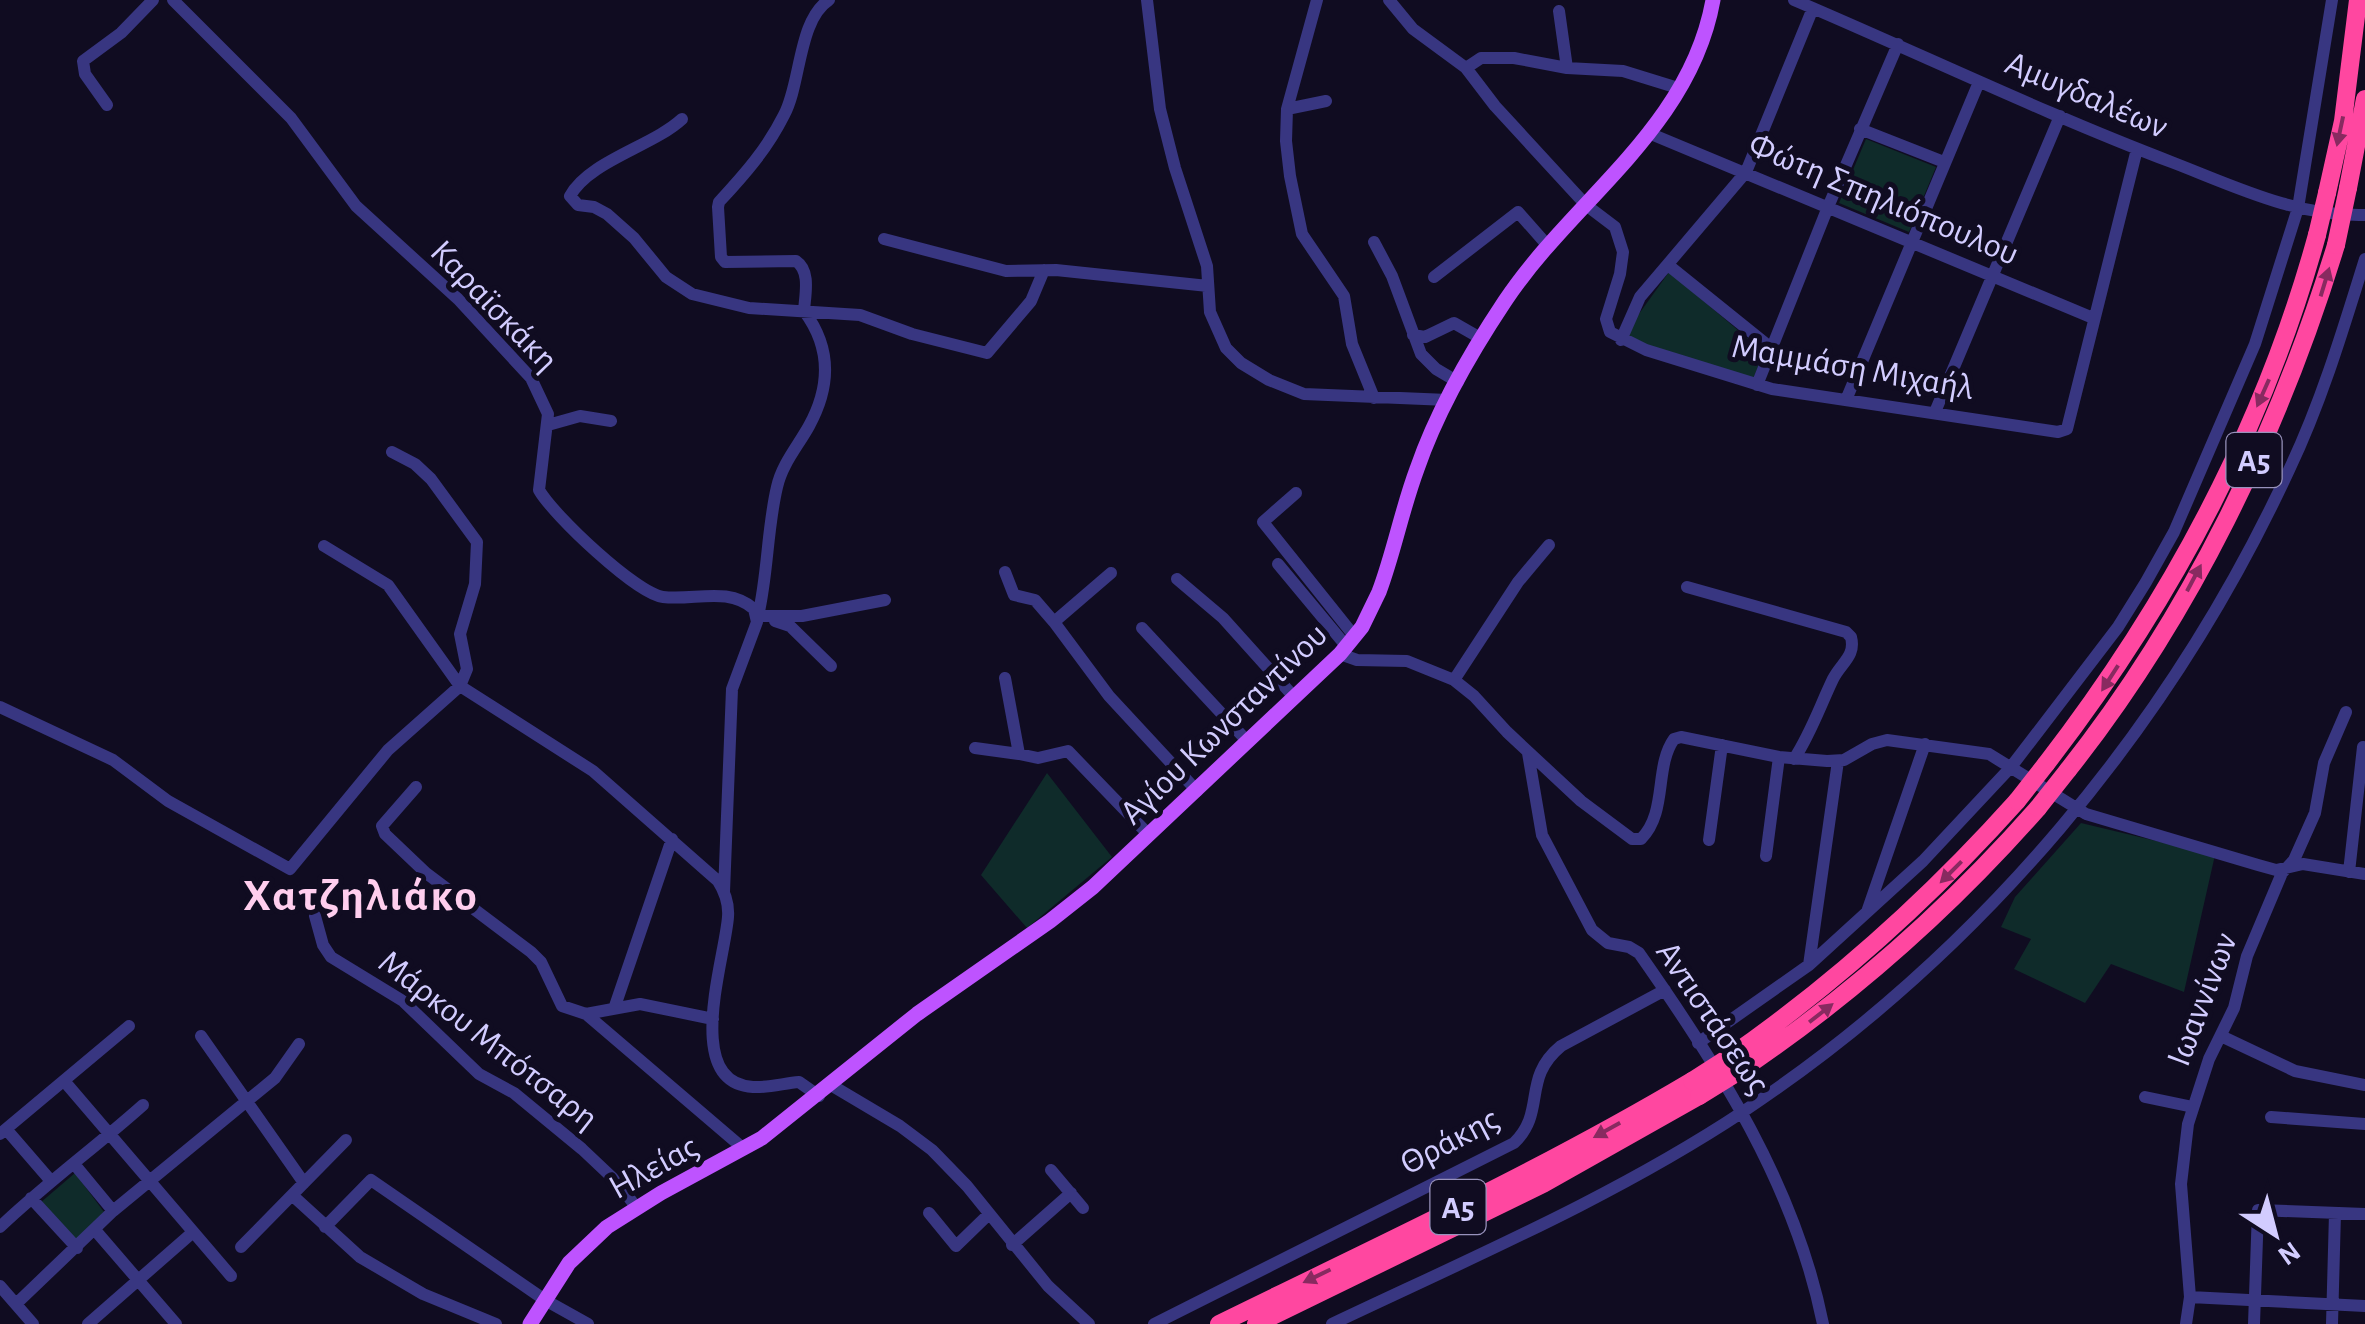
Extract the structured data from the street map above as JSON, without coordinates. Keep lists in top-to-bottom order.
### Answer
{
  "streets": {
    "highway": ["Α5"],
    "main road": ["Αγίου Κωνσταντίνου", "Ηλείας"],
    "street": [
      "Αμυγδαλέων",
      "Φώτη Σπηλιόπουλου",
      "Καραϊσκάκη",
      "Μαμμάση Μιχαήλ",
      "Ιωαννίνων",
      "Αντιστάσεως",
      "Μάρκου Μπότσαρη",
      "Θράκης"
    ]
  },
  "crossings": [
    ["Φώτη Σπηλιόπουλου", "Μαμμάση Μιχαήλ"],
    ["Φώτη Σπηλιόπουλου", "Αγίου Κωνσταντίνου"],
    ["Αγίου Κωνσταντίνου", "Ηλείας"],
    ["Αντιστάσεως", "Θράκης"],
    ["Μάρκου Μπότσαρη", "Ηλείας"]
  ],
  "districts": ["Χατζηλιάκο"],
  "north": "bottom right"
}
